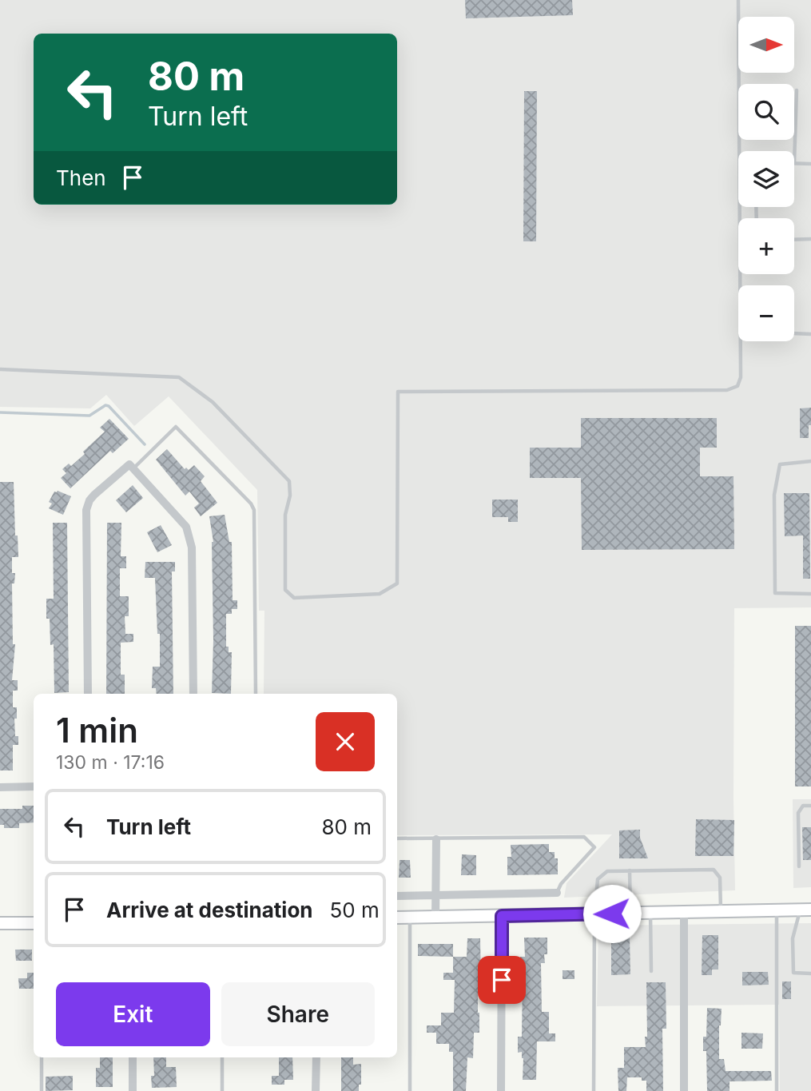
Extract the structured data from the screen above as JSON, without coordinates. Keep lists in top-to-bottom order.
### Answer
{
  "north": "right",
  "page": {
    "map_buttons": ["+", "−"],
    "turn": ["80 m", "Turn left"],
    "then": "Then",
    "heading": ["1 min", "130 m · 17:16"],
    "list": [
      {
        "name": "Turn left",
        "value": "80 m"
      },
      {
        "name": "Arrive at destination",
        "value": "50 m"
      }
    ],
    "buttons": ["Exit", "Share"]
  }
}
